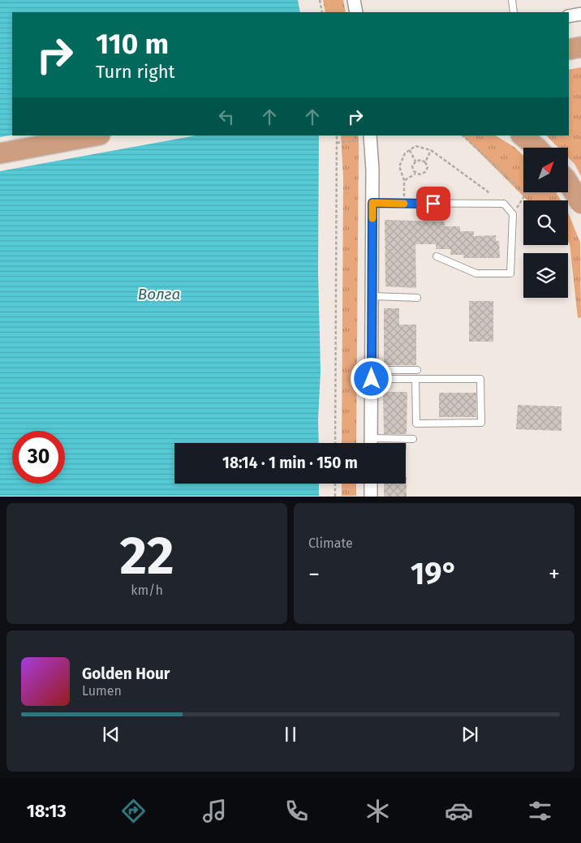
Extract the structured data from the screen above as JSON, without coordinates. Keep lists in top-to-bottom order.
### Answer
{
  "water": ["Волга"],
  "north": "top right",
  "page": {
    "turn": ["110 m", "Turn right"],
    "limit": "30",
    "trip": "18:14 · 1 min · 150 m",
    "tile": [
      ["22", "km/h"],
      "Climate"
    ],
    "heat": ["−", "19°", "+"],
    "song": ["Golden Hour", "Lumen"],
    "tabs": "18:13"
  }
}
